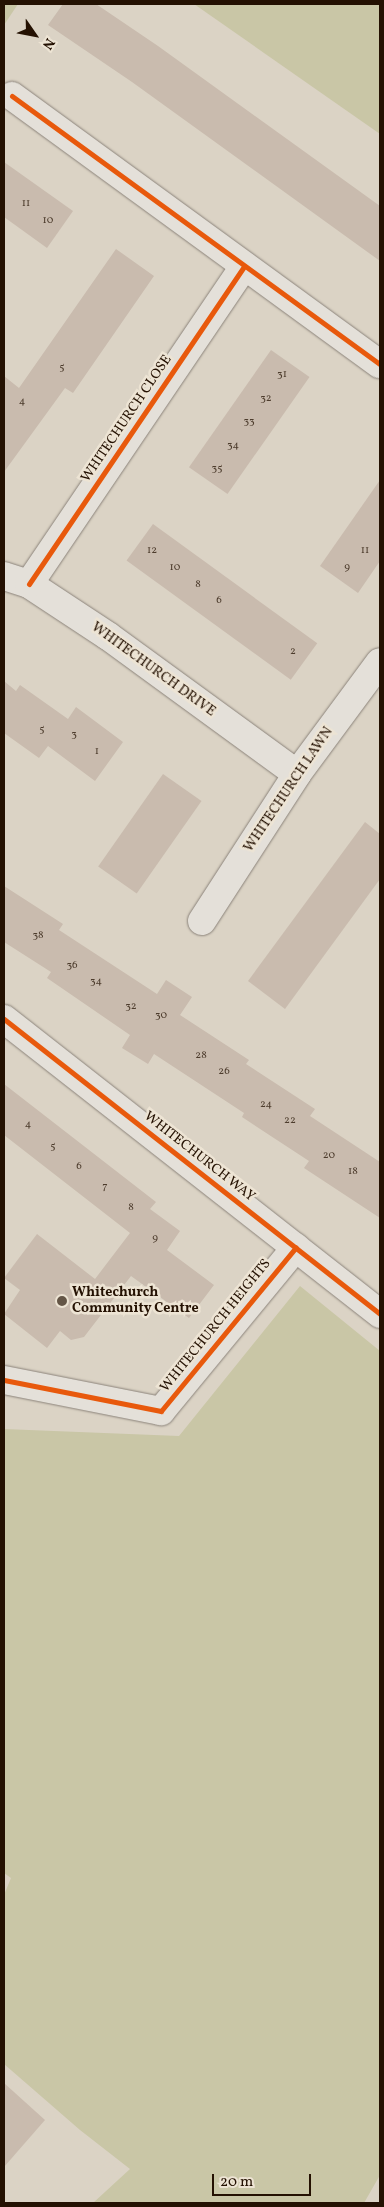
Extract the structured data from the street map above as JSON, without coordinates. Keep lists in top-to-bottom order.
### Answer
{
  "streets": {
    "street": [
      "WHITECHURCH CLOSE",
      "WHITECHURCH DRIVE",
      "WHITECHURCH LAWN",
      "WHITECHURCH WAY",
      "WHITECHURCH HEIGHTS"
    ]
  },
  "crossings": [
    ["WHITECHURCH CLOSE", "WHITECHURCH DRIVE"],
    ["WHITECHURCH DRIVE", "WHITECHURCH LAWN"],
    ["WHITECHURCH WAY", "WHITECHURCH HEIGHTS"]
  ],
  "places": ["Whitechurch Community Centre"],
  "house_numbers": [
    "11",
    "10",
    "5",
    "31",
    "32",
    "4",
    "33",
    "34",
    "35",
    "12",
    "11",
    "10",
    "9",
    "8",
    "6",
    "2",
    "5",
    "3",
    "1",
    "38",
    "36",
    "34",
    "32",
    "30",
    "28",
    "26",
    "24",
    "22",
    "4",
    "5",
    "20",
    "6",
    "18",
    "7",
    "8",
    "9"
  ],
  "scale_bar": "20 m",
  "north": "bottom right"
}
